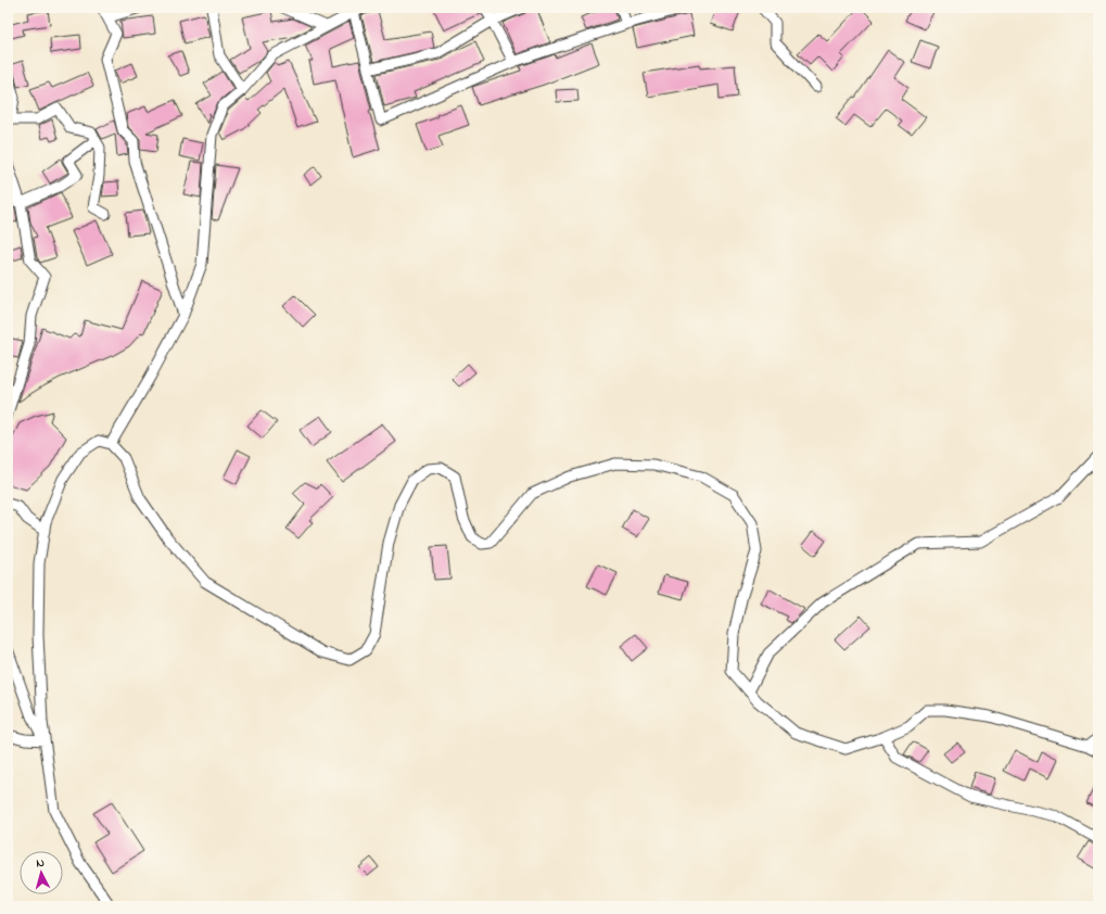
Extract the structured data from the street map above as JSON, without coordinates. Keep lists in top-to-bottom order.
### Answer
{
  "north": "top"
}
